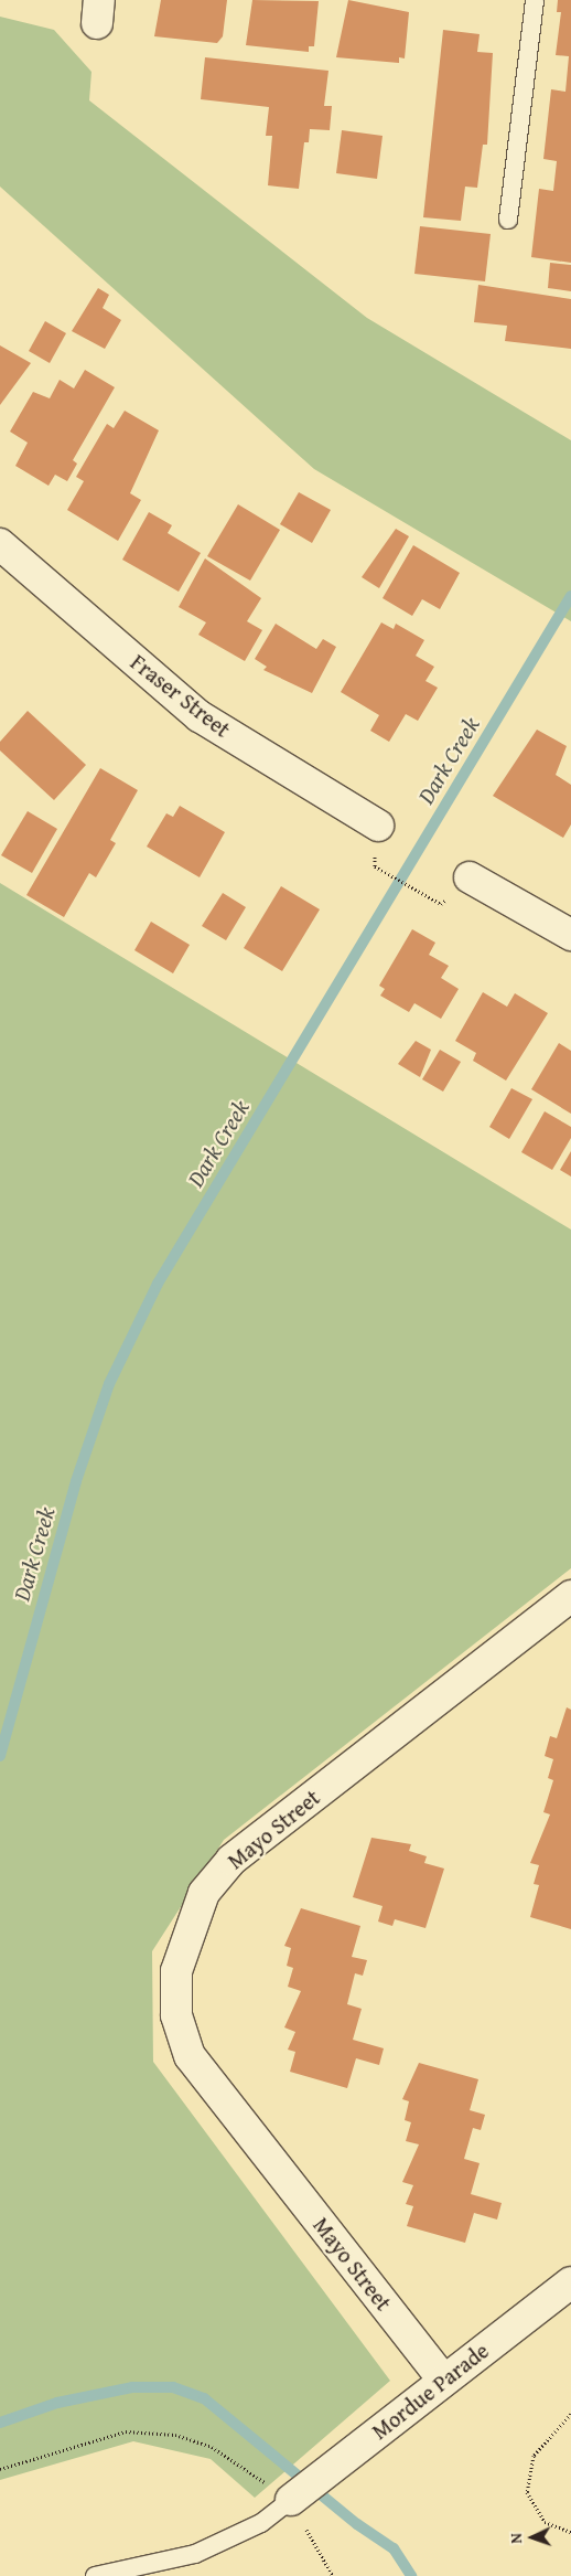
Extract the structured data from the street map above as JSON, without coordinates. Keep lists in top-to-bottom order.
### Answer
{
  "streets": {
    "street": ["Fraser Street", "Mayo Street", "Mordue Parade"]
  },
  "crossings": [
    ["Mayo Street", "Mordue Parade"]
  ],
  "water": ["Dark Creek"],
  "north": "left"
}
